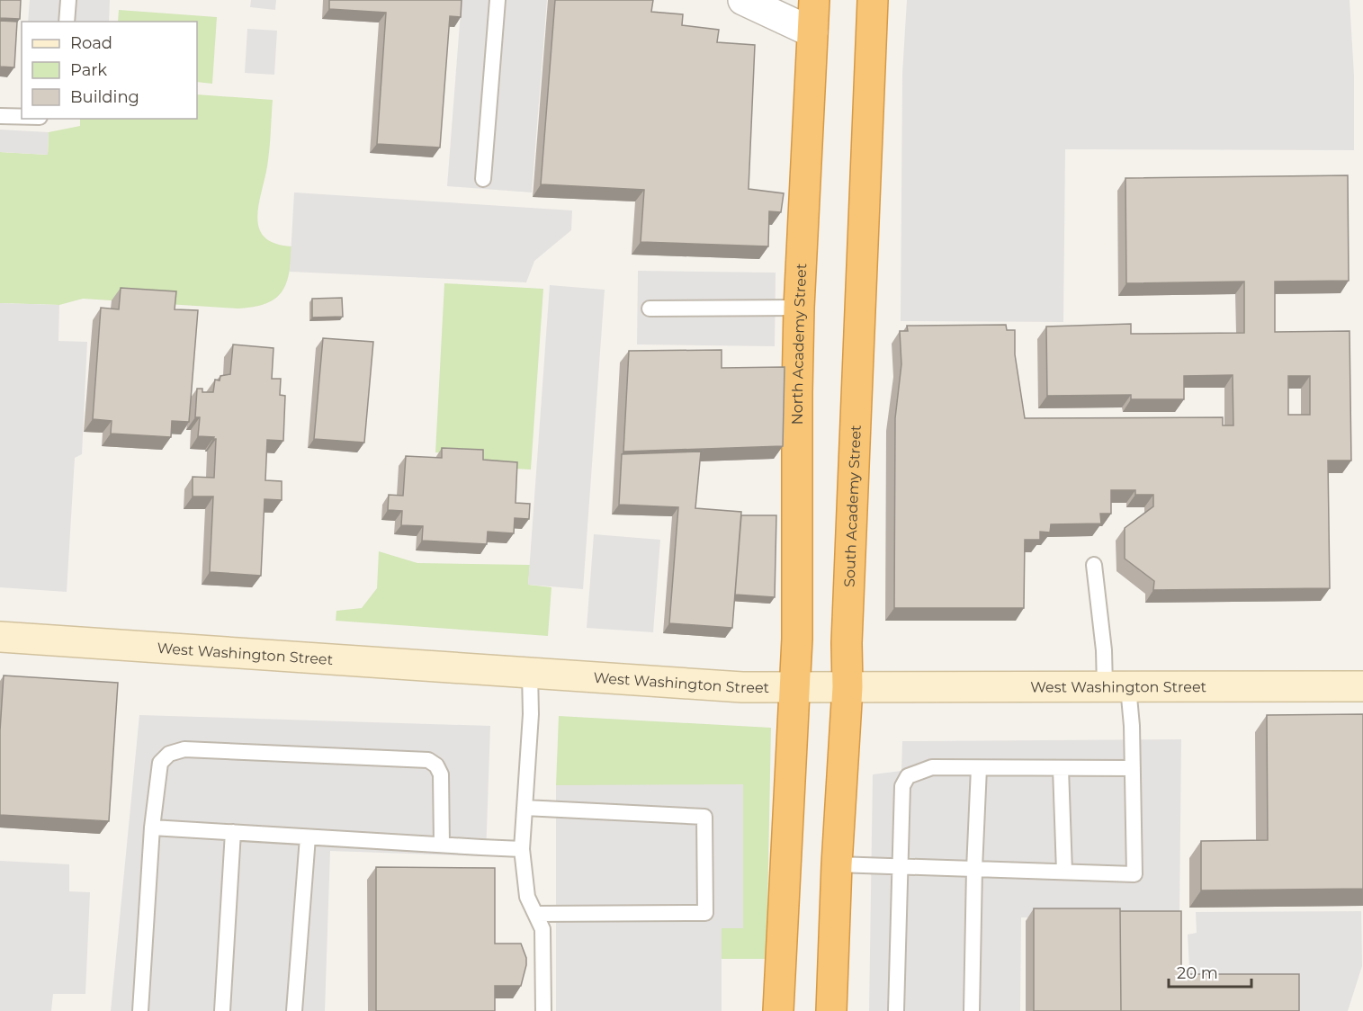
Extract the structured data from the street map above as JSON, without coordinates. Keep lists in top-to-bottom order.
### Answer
{
  "streets": {
    "highway": ["North Academy Street", "South Academy Street"],
    "street": ["West Washington Street"]
  },
  "crossings": [
    ["North Academy Street", "West Washington Street"],
    ["South Academy Street", "West Washington Street"]
  ],
  "legend": ["Road", "Park", "Building"],
  "scale_bar": "20 m"
}
